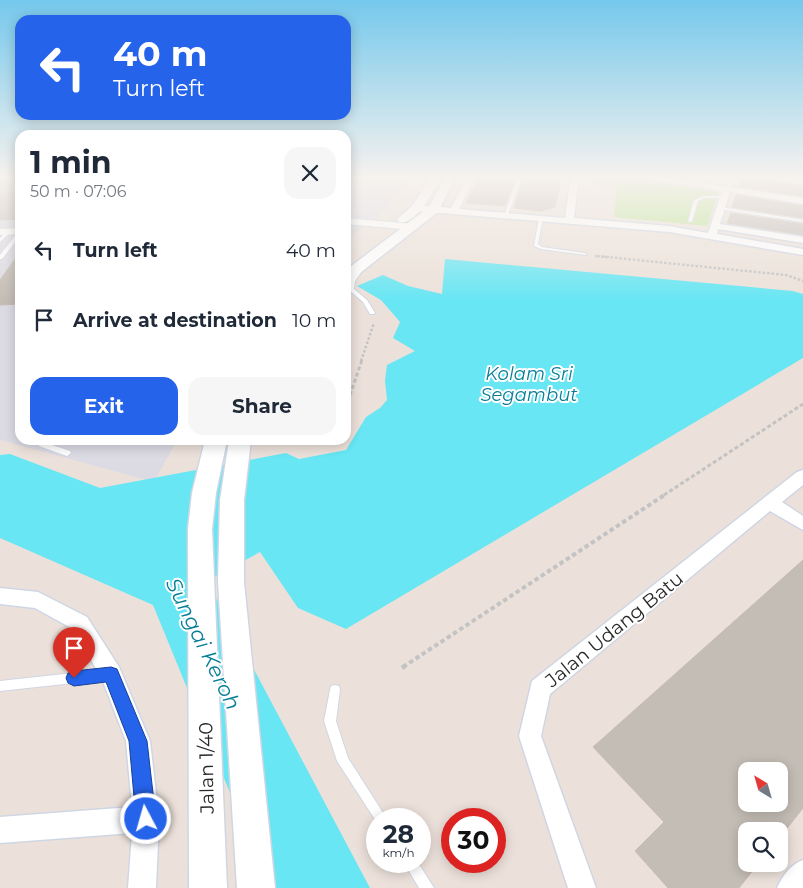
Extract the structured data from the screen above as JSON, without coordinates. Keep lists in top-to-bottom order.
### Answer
{
  "streets": {
    "main road": ["Jalan 1/40"],
    "street": ["Jalan Udang Batu"]
  },
  "water": ["Kolam Sri Segambut", "Sungai Keroh"],
  "north": "top left",
  "page": {
    "turn": ["40 m", "Turn left"],
    "heading": ["1 min", "50 m · 07:06"],
    "list": [
      {
        "name": "Turn left",
        "value": "40 m"
      },
      {
        "name": "Arrive at destination",
        "value": "10 m"
      }
    ],
    "buttons": ["Exit", "Share"],
    "speed": "28 km/h",
    "limit": "30"
  }
}
